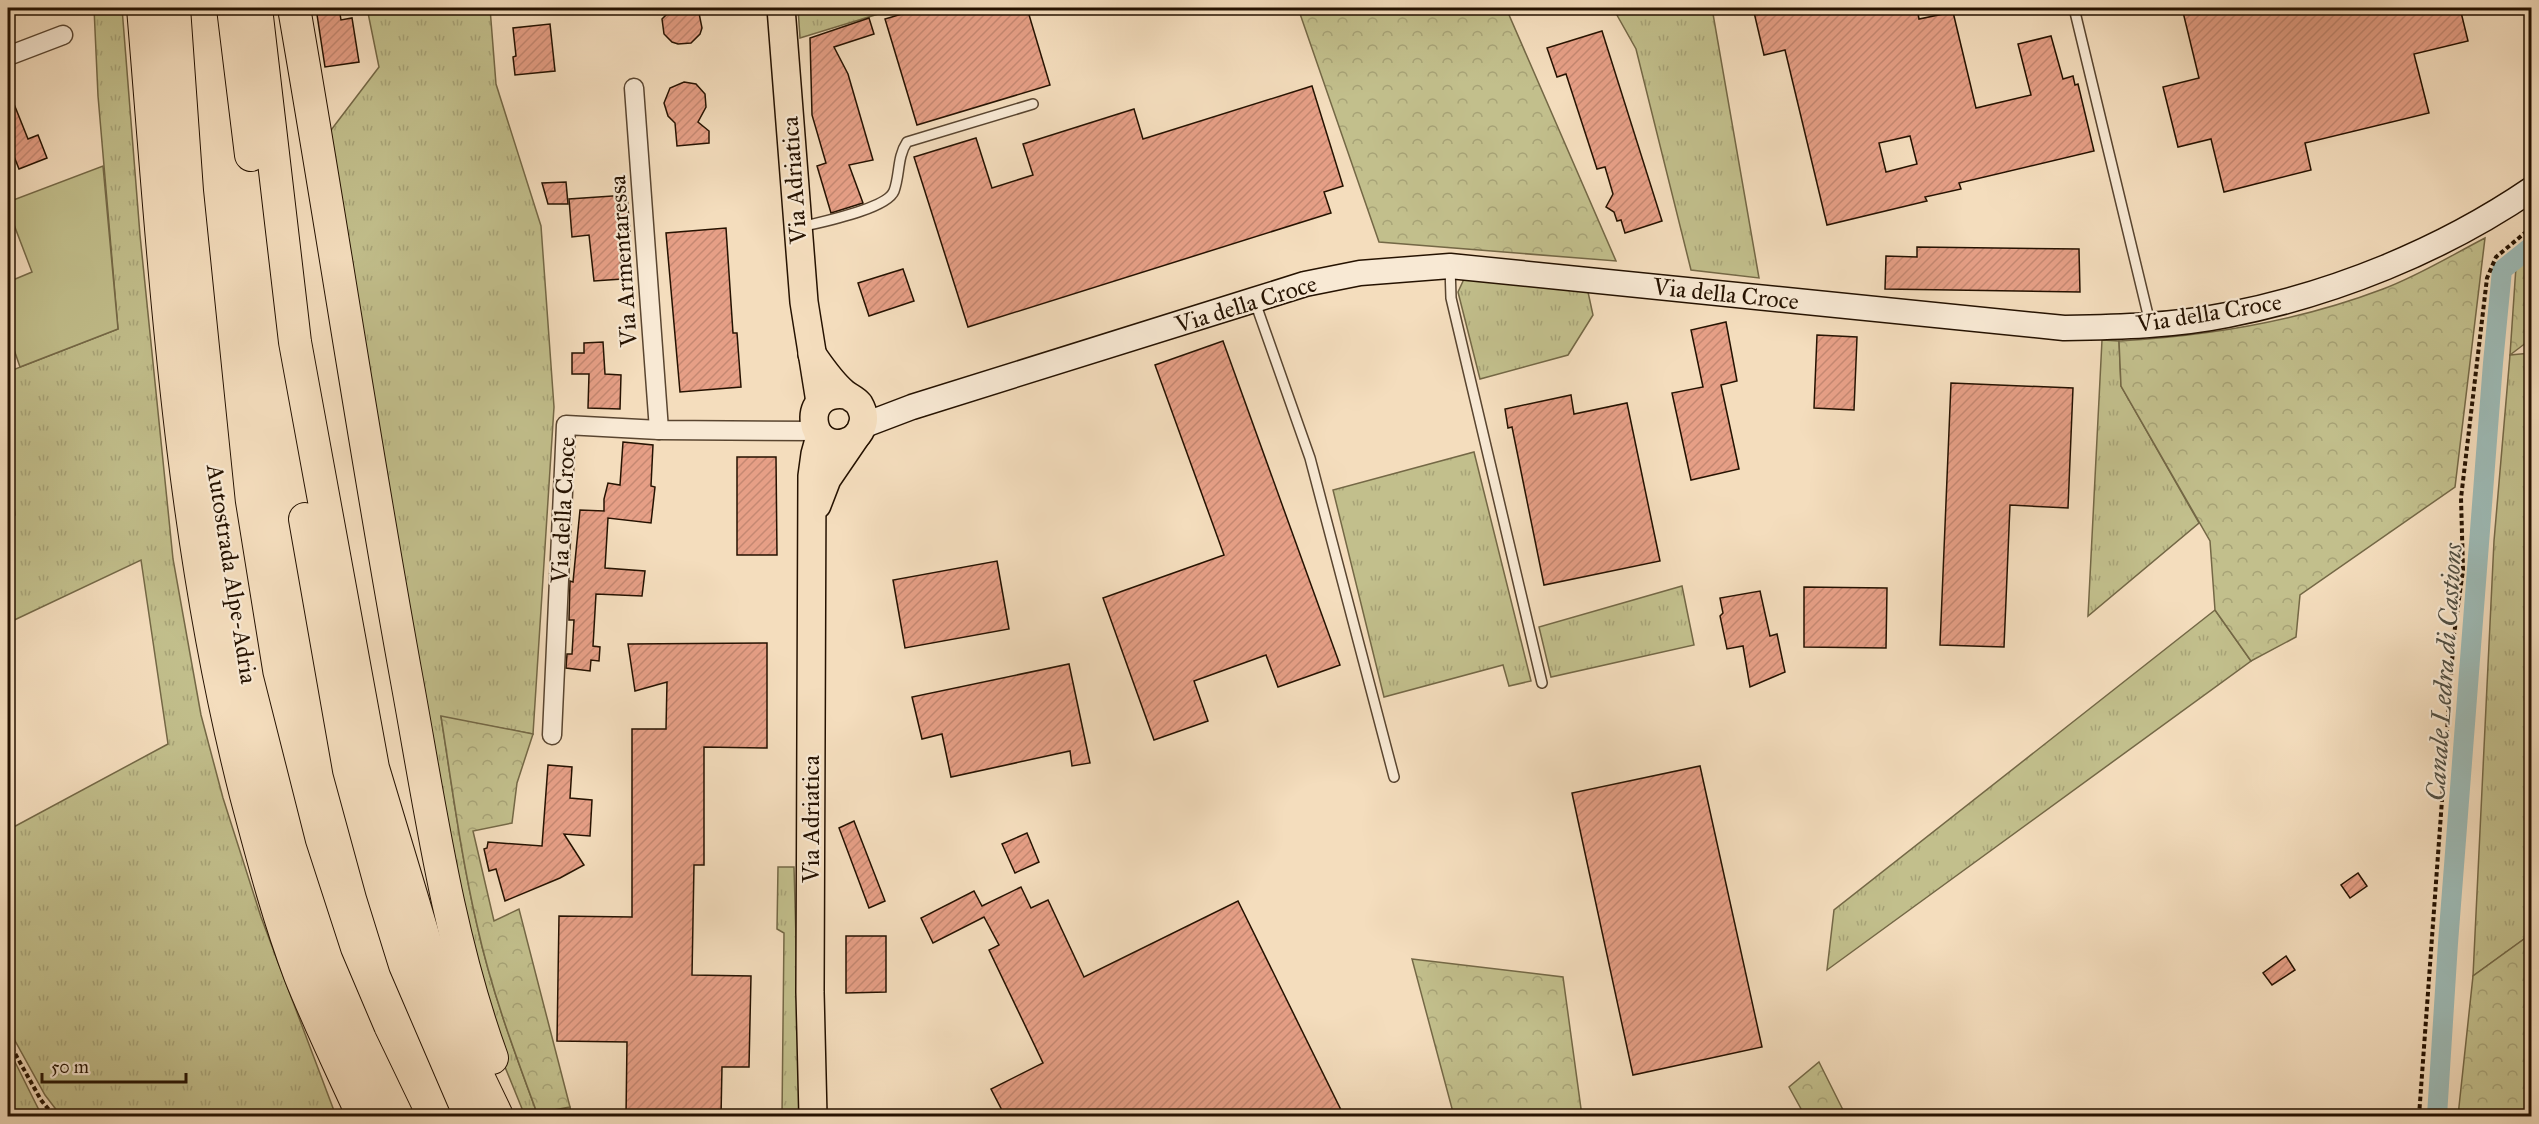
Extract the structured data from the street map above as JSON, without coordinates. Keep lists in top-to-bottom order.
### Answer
{
  "streets": {
    "highway": ["Autostrada Alpe-Adria"],
    "main road": ["Via Adriatica", "Via della Croce"],
    "street": ["Via Armentaressa"]
  },
  "crossings": [
    ["Via Adriatica", "Via della Croce"],
    ["Via Armentaressa", "Via della Croce"]
  ],
  "water": ["Canale Ledra di Castions"],
  "scale_bar": "50 m"
}
